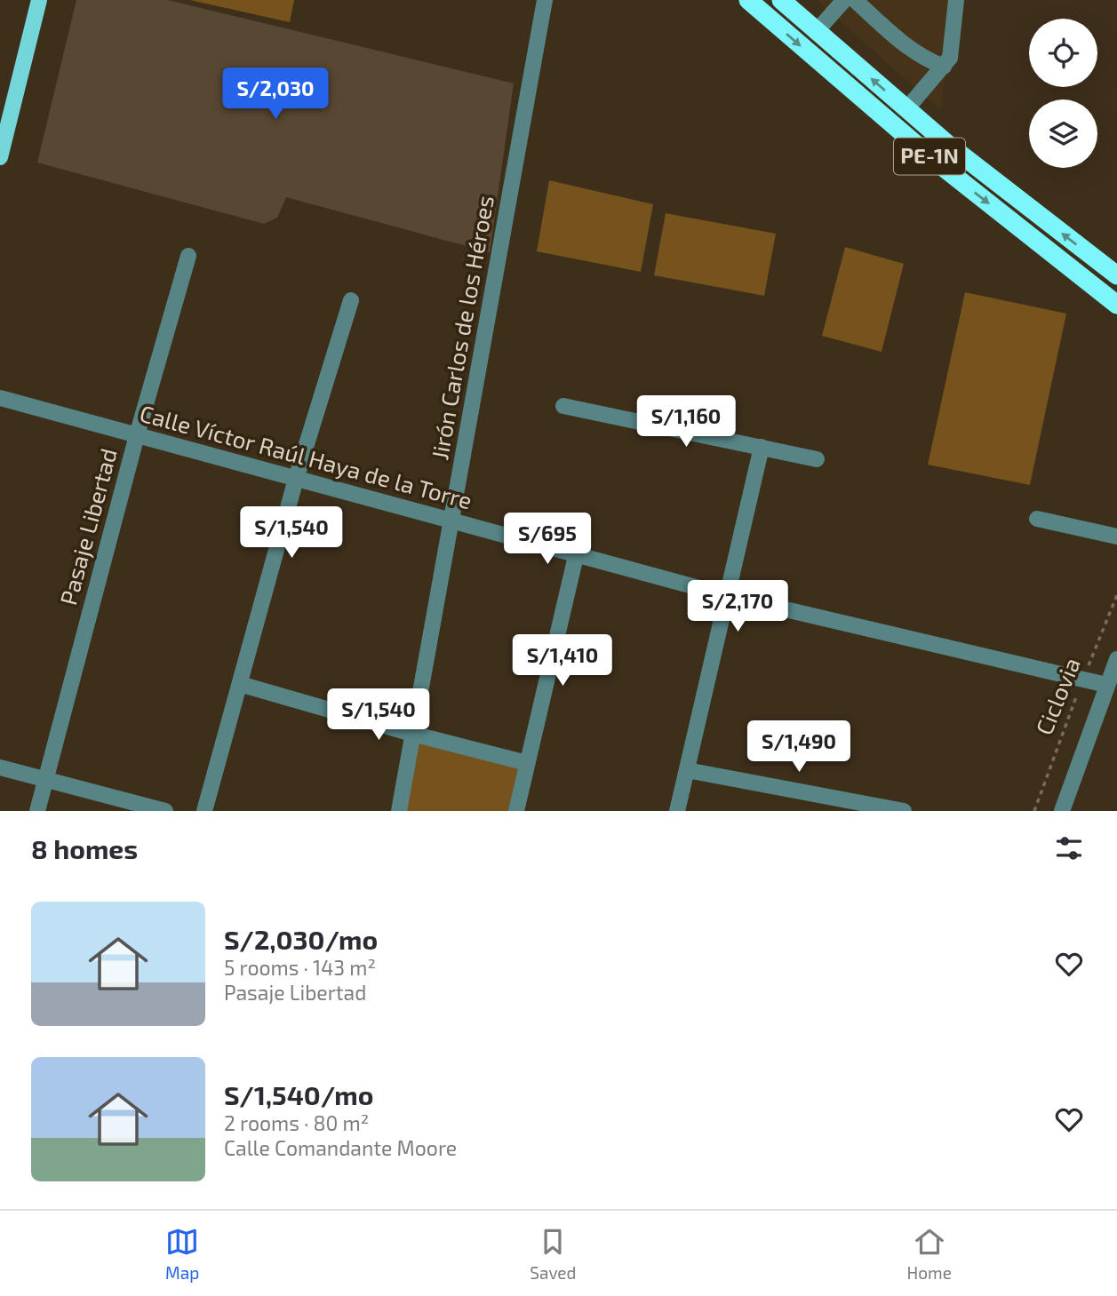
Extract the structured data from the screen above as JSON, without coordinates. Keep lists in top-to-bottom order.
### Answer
{
  "streets": {
    "highway": ["PE-1N"],
    "street": ["Jirón Carlos de los Héroes", "Calle Víctor Raúl Haya de la Torre", "Pasaje Libertad"],
    "path": ["Ciclovia"]
  },
  "crossings": [
    ["Jirón Carlos de los Héroes", "Calle Víctor Raúl Haya de la Torre"],
    ["Calle Víctor Raúl Haya de la Torre", "Pasaje Libertad"],
    ["Calle Víctor Raúl Haya de la Torre", "Ciclovia"]
  ],
  "page": {
    "price": [
      "S/2,030",
      "S/1,160",
      "S/1,540",
      "S/695",
      "S/2,170",
      "S/1,410",
      "S/1,540",
      "S/1,490"
    ],
    "heading": "8 homes",
    "list": [
      {
        "name": "S/2,030/mo",
        "note": "5 rooms · 143 m² · Pasaje Libertad"
      },
      {
        "name": "S/1,540/mo",
        "note": "2 rooms · 80 m² · Calle Comandante Moore"
      }
    ],
    "tabs": ["Map", "Saved", "Home"]
  }
}
